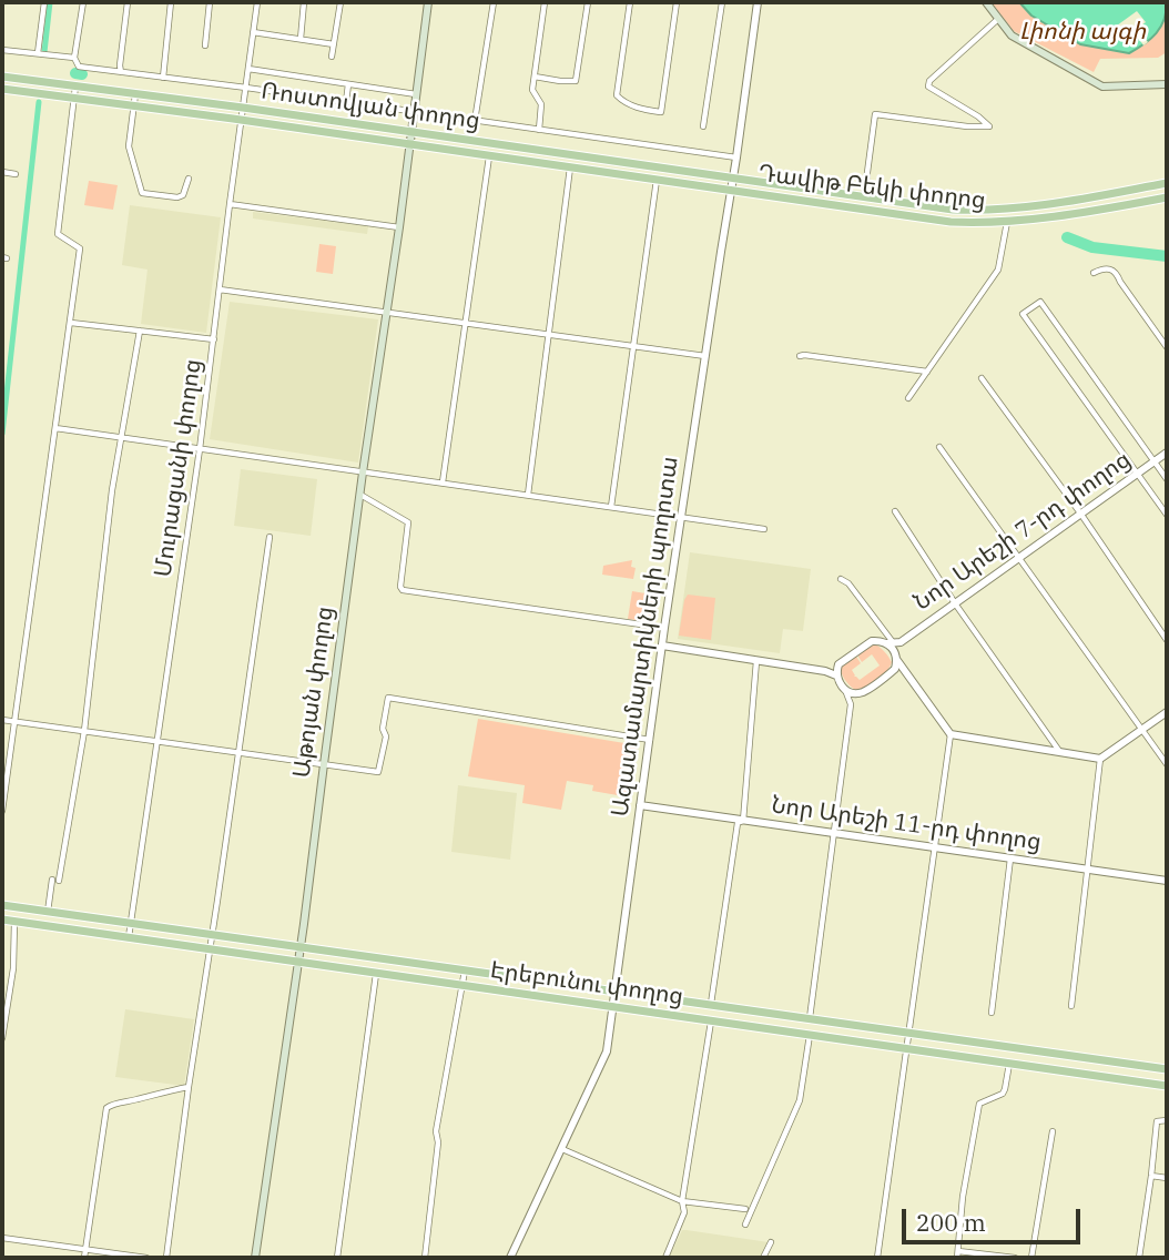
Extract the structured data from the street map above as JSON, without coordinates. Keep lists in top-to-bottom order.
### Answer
{
  "streets": {
    "main road": [
      "Ռոստովյան փողոց",
      "Դավիթ Բեկի փողոց",
      "Աթոյան փողոց",
      "Էրեբունու փողոց"
    ],
    "street": [
      "Մուրացանի փողոց",
      "Նոր Արեշի 7-րդ փողոց",
      "Ազատամարտիկների պողոտա",
      "Նոր Արեշի 11-րդ փողոց"
    ]
  },
  "crossings": [
    ["Ռոստովյան փողոց", "Դավիթ Բեկի փողոց"],
    ["Ռոստովյան փողոց", "Մուրացանի փողոց"],
    ["Ռոստովյան փողոց", "Ազատամարտիկների պողոտա"],
    ["Ռոստովյան փողոց", "Աթոյան փողոց"],
    ["Դավիթ Բեկի փողոց", "Ազատամարտիկների պողոտա"],
    ["Մուրացանի փողոց", "Էրեբունու փողոց"],
    ["Ազատամարտիկների պողոտա", "Նոր Արեշի 11-րդ փողոց"],
    ["Ազատամարտիկների պողոտա", "Էրեբունու փողոց"],
    ["Աթոյան փողոց", "Էրեբունու փողոց"]
  ],
  "parks": ["Լիոնի այգի"],
  "scale_bar": "200 m"
}
